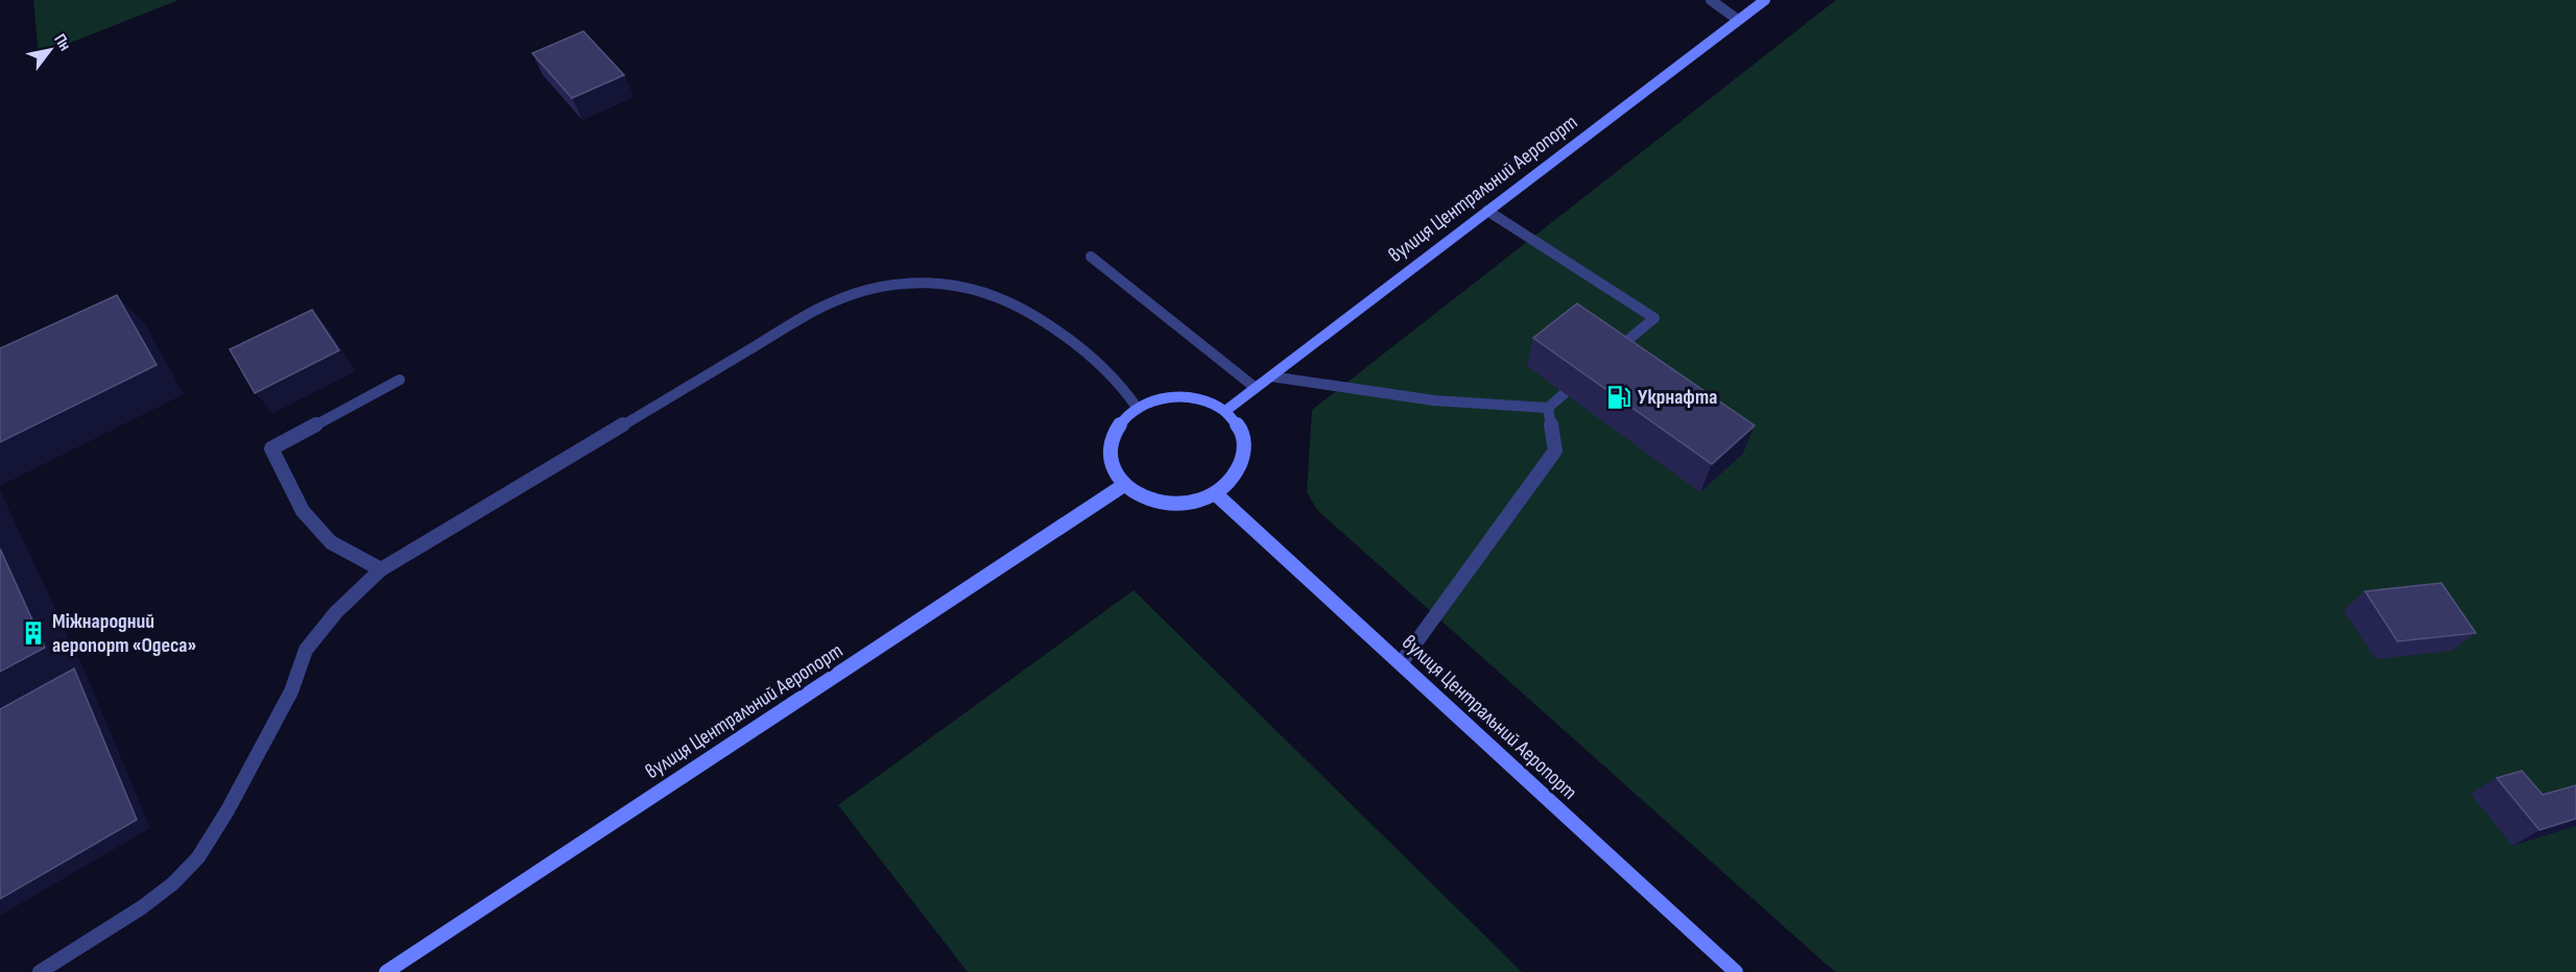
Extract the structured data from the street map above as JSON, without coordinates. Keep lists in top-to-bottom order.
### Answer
{
  "streets": {
    "main road": ["вулиця Центральний Аеропорт"]
  },
  "places": {
    "fuel station": ["Укрнафта"],
    "building": ["Міжнародний аеропорт «Одеса»"]
  },
  "north": "top right"
}
